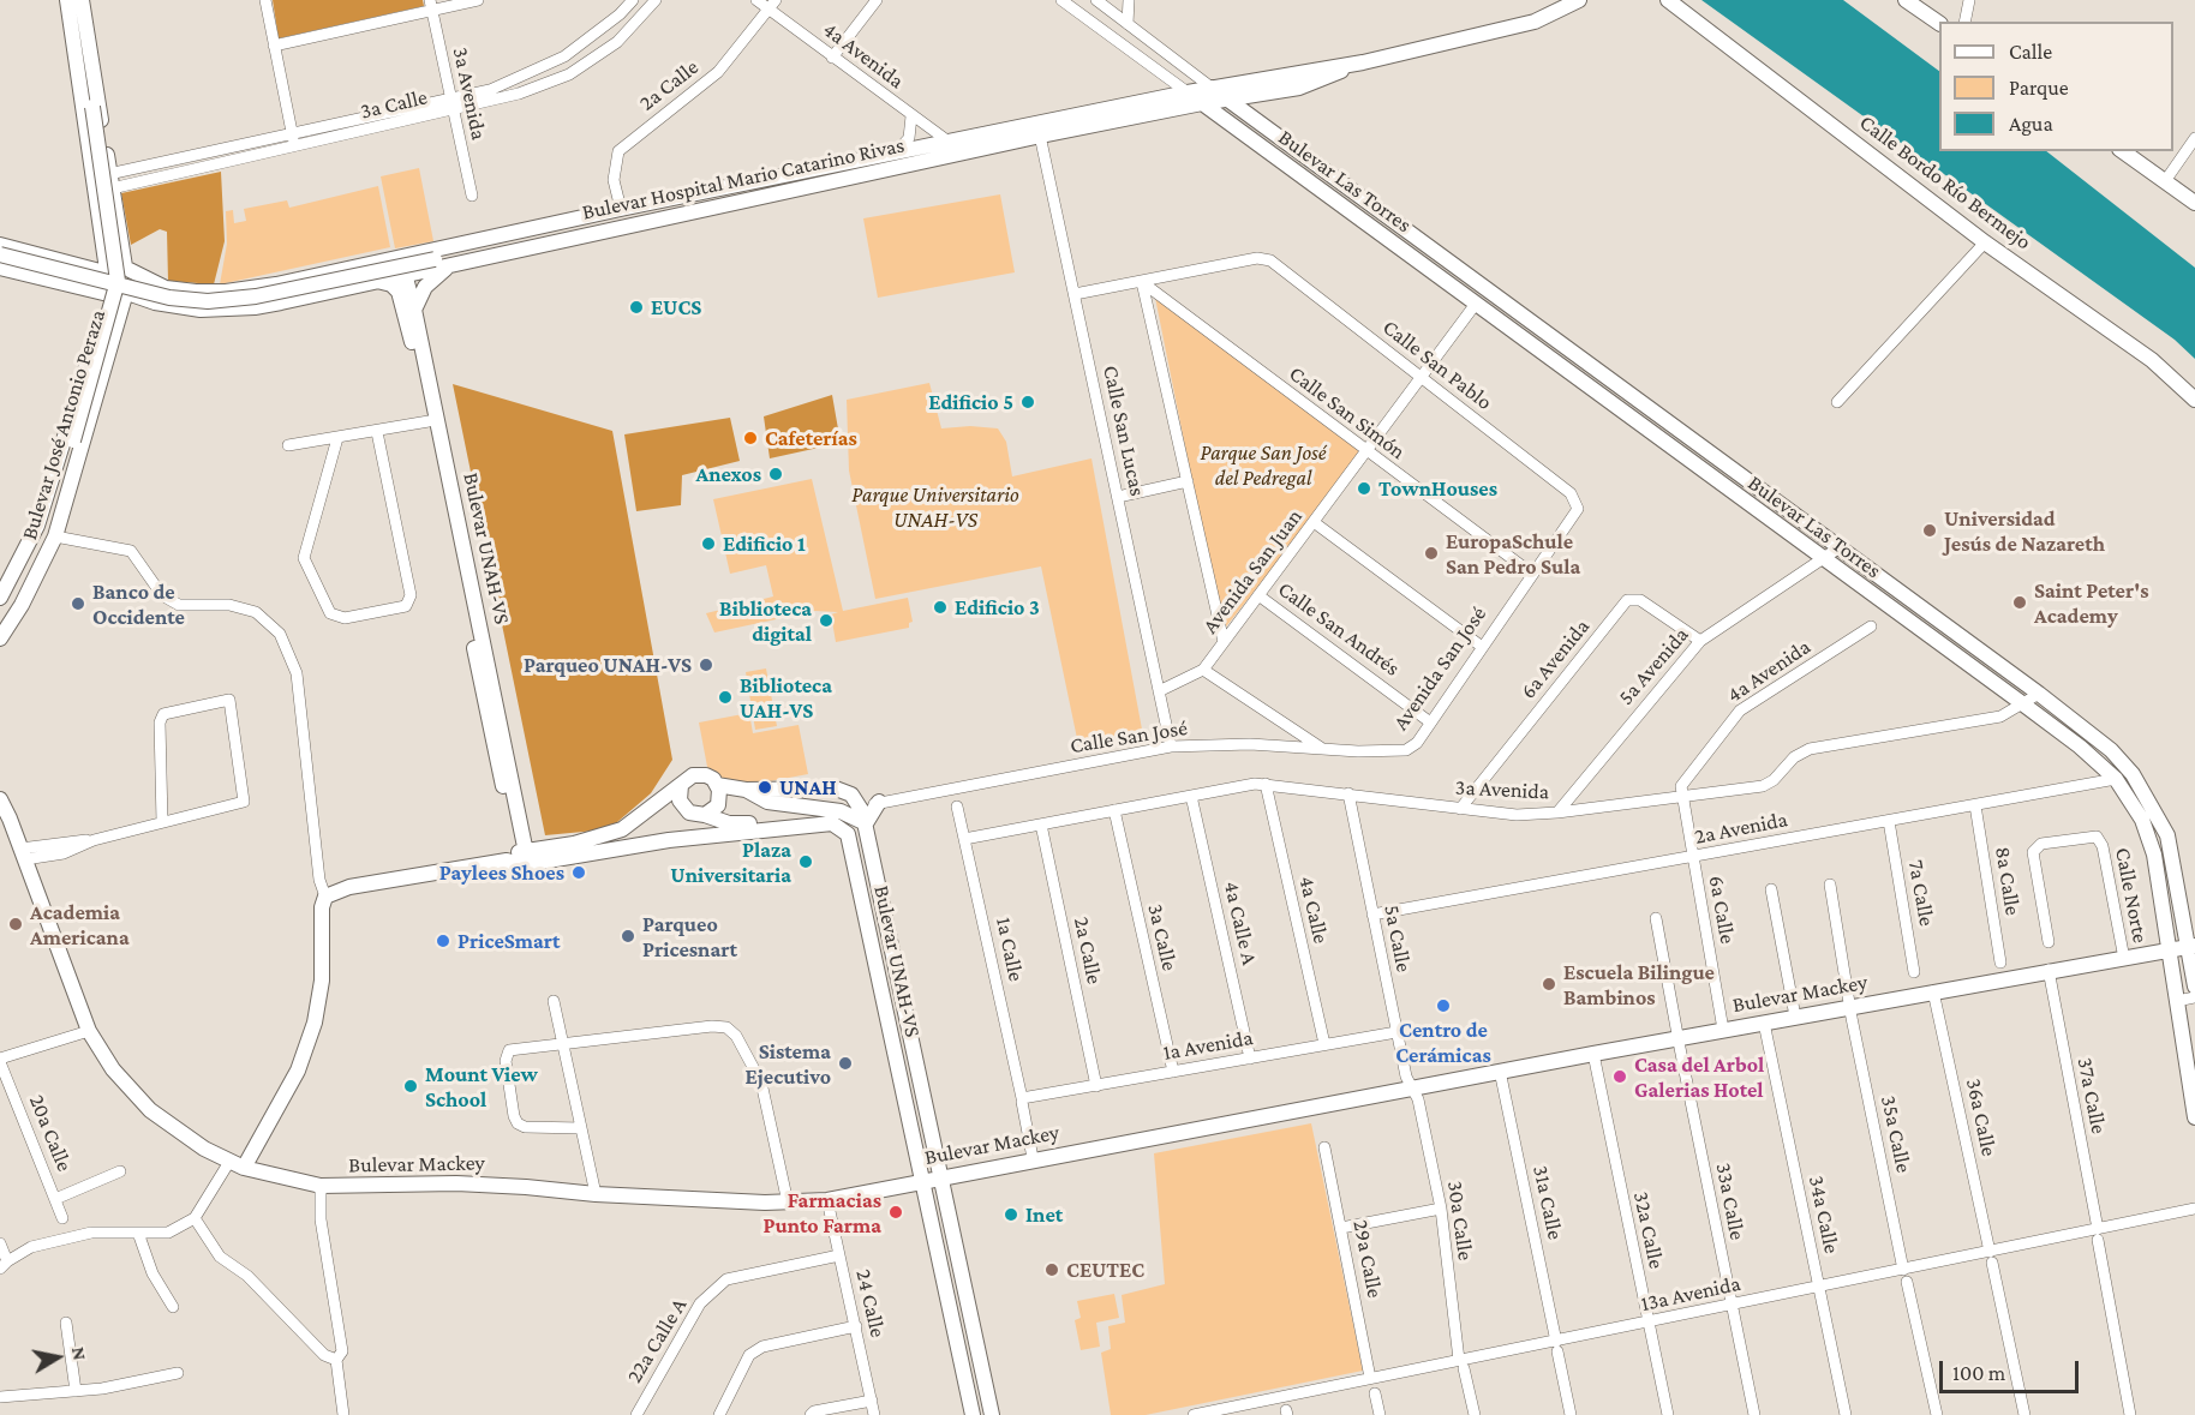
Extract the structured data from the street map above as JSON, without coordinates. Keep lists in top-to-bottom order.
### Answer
{
  "streets": {
    "main road": [
      "Bulevar Hospital Mario Catarino Rivas",
      "Bulevar Las Torres",
      "Calle Bordo Río Bermejo",
      "Bulevar José Antonio Peraza",
      "Bulevar UNAH-VS",
      "Bulevar Mackey"
    ],
    "street": [
      "4a Avenida",
      "2a Calle",
      "3a Avenida",
      "3a Calle",
      "Calle San Pablo",
      "Calle San Simón",
      "Calle San Lucas",
      "Avenida San Juan",
      "Calle San Andrés",
      "6a Avenida",
      "5a Avenida",
      "Avenida San José",
      "Calle San José",
      "2a Avenida",
      "8a Calle",
      "7a Calle",
      "Calle Norte",
      "4a Calle",
      "6a Calle",
      "4a Calle A",
      "5a Calle",
      "1a Calle",
      "1a Avenida",
      "37a Calle",
      "36a Calle",
      "20a Calle",
      "35a Calle",
      "33a Calle",
      "31a Calle",
      "34a Calle",
      "30a Calle",
      "32a Calle",
      "29a Calle",
      "13a Avenida",
      "24 Calle",
      "22a Calle A"
    ]
  },
  "crossings": [
    ["4a Avenida", "2a Calle"],
    ["4a Avenida", "3a Avenida"],
    ["4a Avenida", "Bulevar Hospital Mario Catarino Rivas"],
    ["4a Avenida", "6a Calle"],
    ["2a Calle", "3a Avenida"],
    ["2a Calle", "Bulevar Hospital Mario Catarino Rivas"],
    ["2a Calle", "1a Avenida"],
    ["3a Avenida", "3a Calle"],
    ["3a Avenida", "Bulevar Las Torres"],
    ["3a Avenida", "6a Avenida"],
    ["3a Avenida", "5a Avenida"],
    ["3a Avenida", "4a Calle"],
    ["3a Avenida", "6a Calle"],
    ["3a Avenida", "4a Calle A"],
    ["3a Avenida", "5a Calle"],
    ["3a Avenida", "1a Calle"],
    ["3a Calle", "1a Avenida"],
    ["Bulevar Hospital Mario Catarino Rivas", "Bulevar Las Torres"],
    ["Bulevar Hospital Mario Catarino Rivas", "Bulevar José Antonio Peraza"],
    ["Bulevar Hospital Mario Catarino Rivas", "Calle San Lucas"],
    ["Bulevar Hospital Mario Catarino Rivas", "Bulevar UNAH-VS"],
    ["Bulevar Las Torres", "Avenida San Juan"],
    ["Bulevar Las Torres", "5a Avenida"],
    ["Bulevar Las Torres", "2a Avenida"],
    ["Bulevar Las Torres", "Bulevar Mackey"],
    ["Calle San Pablo", "Calle San Simón"],
    ["Calle San Pablo", "Avenida San Juan"],
    ["Calle San Pablo", "Avenida San José"],
    ["Calle San Simón", "Avenida San Juan"],
    ["Calle San Simón", "Avenida San José"],
    ["Calle San Lucas", "Avenida San Juan"],
    ["Calle San Lucas", "Calle San José"],
    ["Bulevar UNAH-VS", "Bulevar Mackey"],
    ["Avenida San Juan", "Calle San Andrés"],
    ["Calle San Andrés", "Avenida San José"],
    ["6a Avenida", "5a Avenida"],
    ["Avenida San José", "Calle San José"],
    ["Calle San José", "1a Calle"],
    ["2a Avenida", "8a Calle"],
    ["2a Avenida", "7a Calle"],
    ["2a Avenida", "6a Calle"],
    ["2a Avenida", "5a Calle"],
    ["Calle Norte", "Bulevar Mackey"],
    ["4a Calle", "1a Avenida"],
    ["6a Calle", "Bulevar Mackey"],
    ["4a Calle A", "1a Avenida"],
    ["5a Calle", "Bulevar Mackey"],
    ["5a Calle", "1a Avenida"],
    ["5a Calle", "30a Calle"],
    ["1a Calle", "Bulevar Mackey"],
    ["1a Calle", "1a Avenida"],
    ["Bulevar Mackey", "37a Calle"],
    ["Bulevar Mackey", "36a Calle"],
    ["Bulevar Mackey", "35a Calle"],
    ["Bulevar Mackey", "33a Calle"],
    ["Bulevar Mackey", "31a Calle"],
    ["Bulevar Mackey", "34a Calle"],
    ["Bulevar Mackey", "30a Calle"],
    ["Bulevar Mackey", "32a Calle"],
    ["Bulevar Mackey", "24 Calle"],
    ["37a Calle", "13a Avenida"],
    ["36a Calle", "13a Avenida"],
    ["35a Calle", "13a Avenida"],
    ["33a Calle", "13a Avenida"],
    ["31a Calle", "13a Avenida"],
    ["34a Calle", "13a Avenida"],
    ["30a Calle", "13a Avenida"],
    ["32a Calle", "13a Avenida"],
    ["29a Calle", "13a Avenida"],
    ["24 Calle", "22a Calle A"]
  ],
  "parks": ["Parque San José del Pedregal", "Parque Universitario UNAH-VS"],
  "places": [
    "EUCS",
    "Edificio 5",
    "Cafeterías",
    "Anexos",
    "TownHouses",
    "Universidad Jesús de Nazareth",
    "Edificio 1",
    "EuropaSchule San Pedro Sula",
    "Saint Peter's Academy",
    "Banco de Occidente",
    "Edificio 3",
    "Biblioteca digital",
    "Parqueo UNAH-VS",
    "Biblioteca UAH-VS",
    "UNAH",
    "Plaza Universitaria",
    "Paylees Shoes",
    "Academia Americana",
    "Parqueo Pricesnart",
    "PriceSmart",
    "Escuela Bilingue Bambinos",
    "Centro de Cerámicas",
    "Sistema Ejecutivo",
    "Casa del Arbol Galerias Hotel",
    "Mount View School",
    "Farmacias Punto Farma",
    "Inet",
    "CEUTEC"
  ],
  "legend": ["Calle", "Parque", "Agua"],
  "scale_bar": "100 m",
  "north": "right"
}
